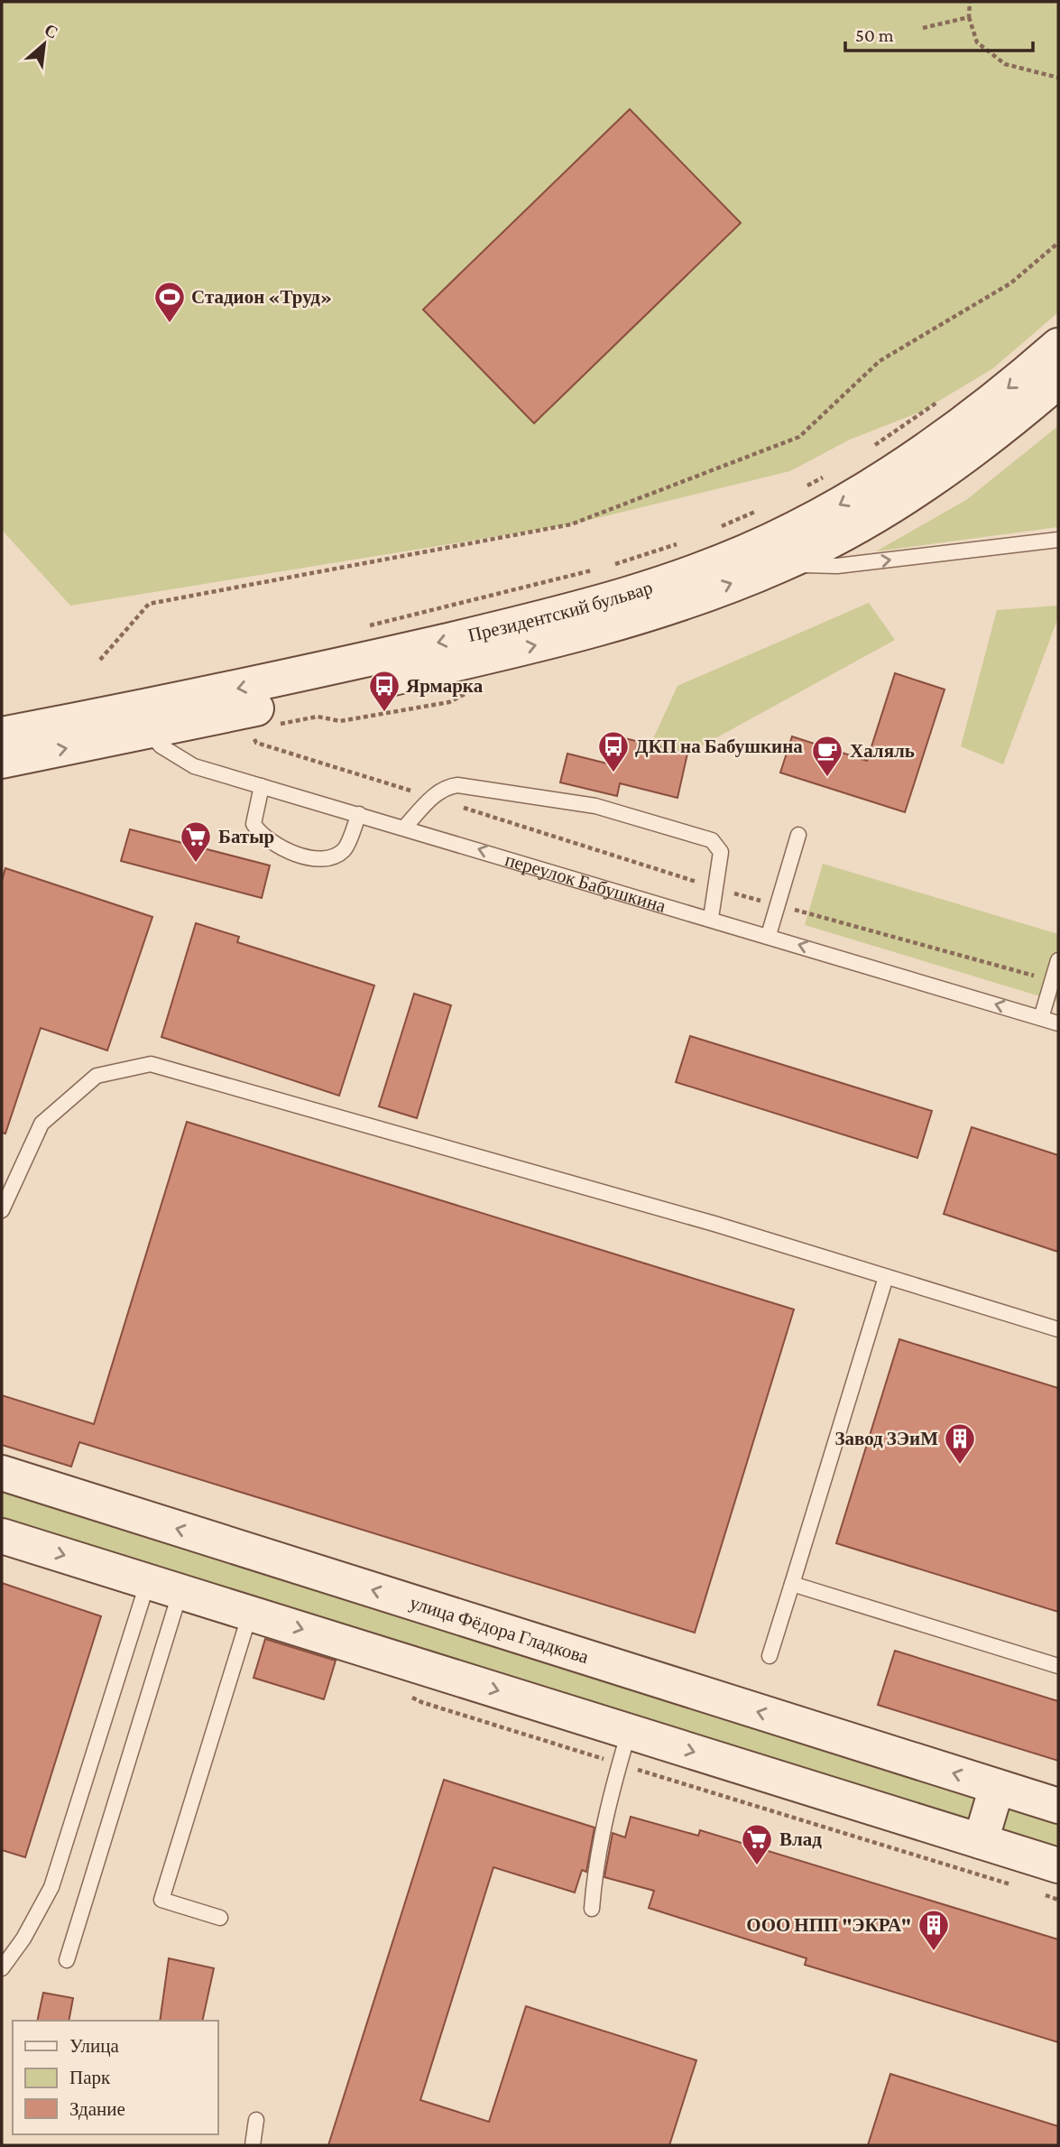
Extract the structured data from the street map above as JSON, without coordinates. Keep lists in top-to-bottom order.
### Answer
{
  "streets": {
    "main road": ["Президентский бульвар", "улица Фёдора Гладкова"],
    "lane": ["переулок Бабушкина"]
  },
  "crossings": [
    ["Президентский бульвар", "переулок Бабушкина"]
  ],
  "one_way": ["переулок Бабушкина"],
  "places": {
    "sports": ["Стадион «Труд»"],
    "bus stop": ["Ярмарка", "ДКП на Бабушкина"],
    "cafe": ["Халяль"],
    "supermarket": ["Батыр", "Влад"],
    "building": ["Завод ЗЭиМ", "ООО НПП \"ЭКРА\""]
  },
  "legend": ["Улица", "Парк", "Здание"],
  "scale_bar": "50 m",
  "north": "top right"
}
